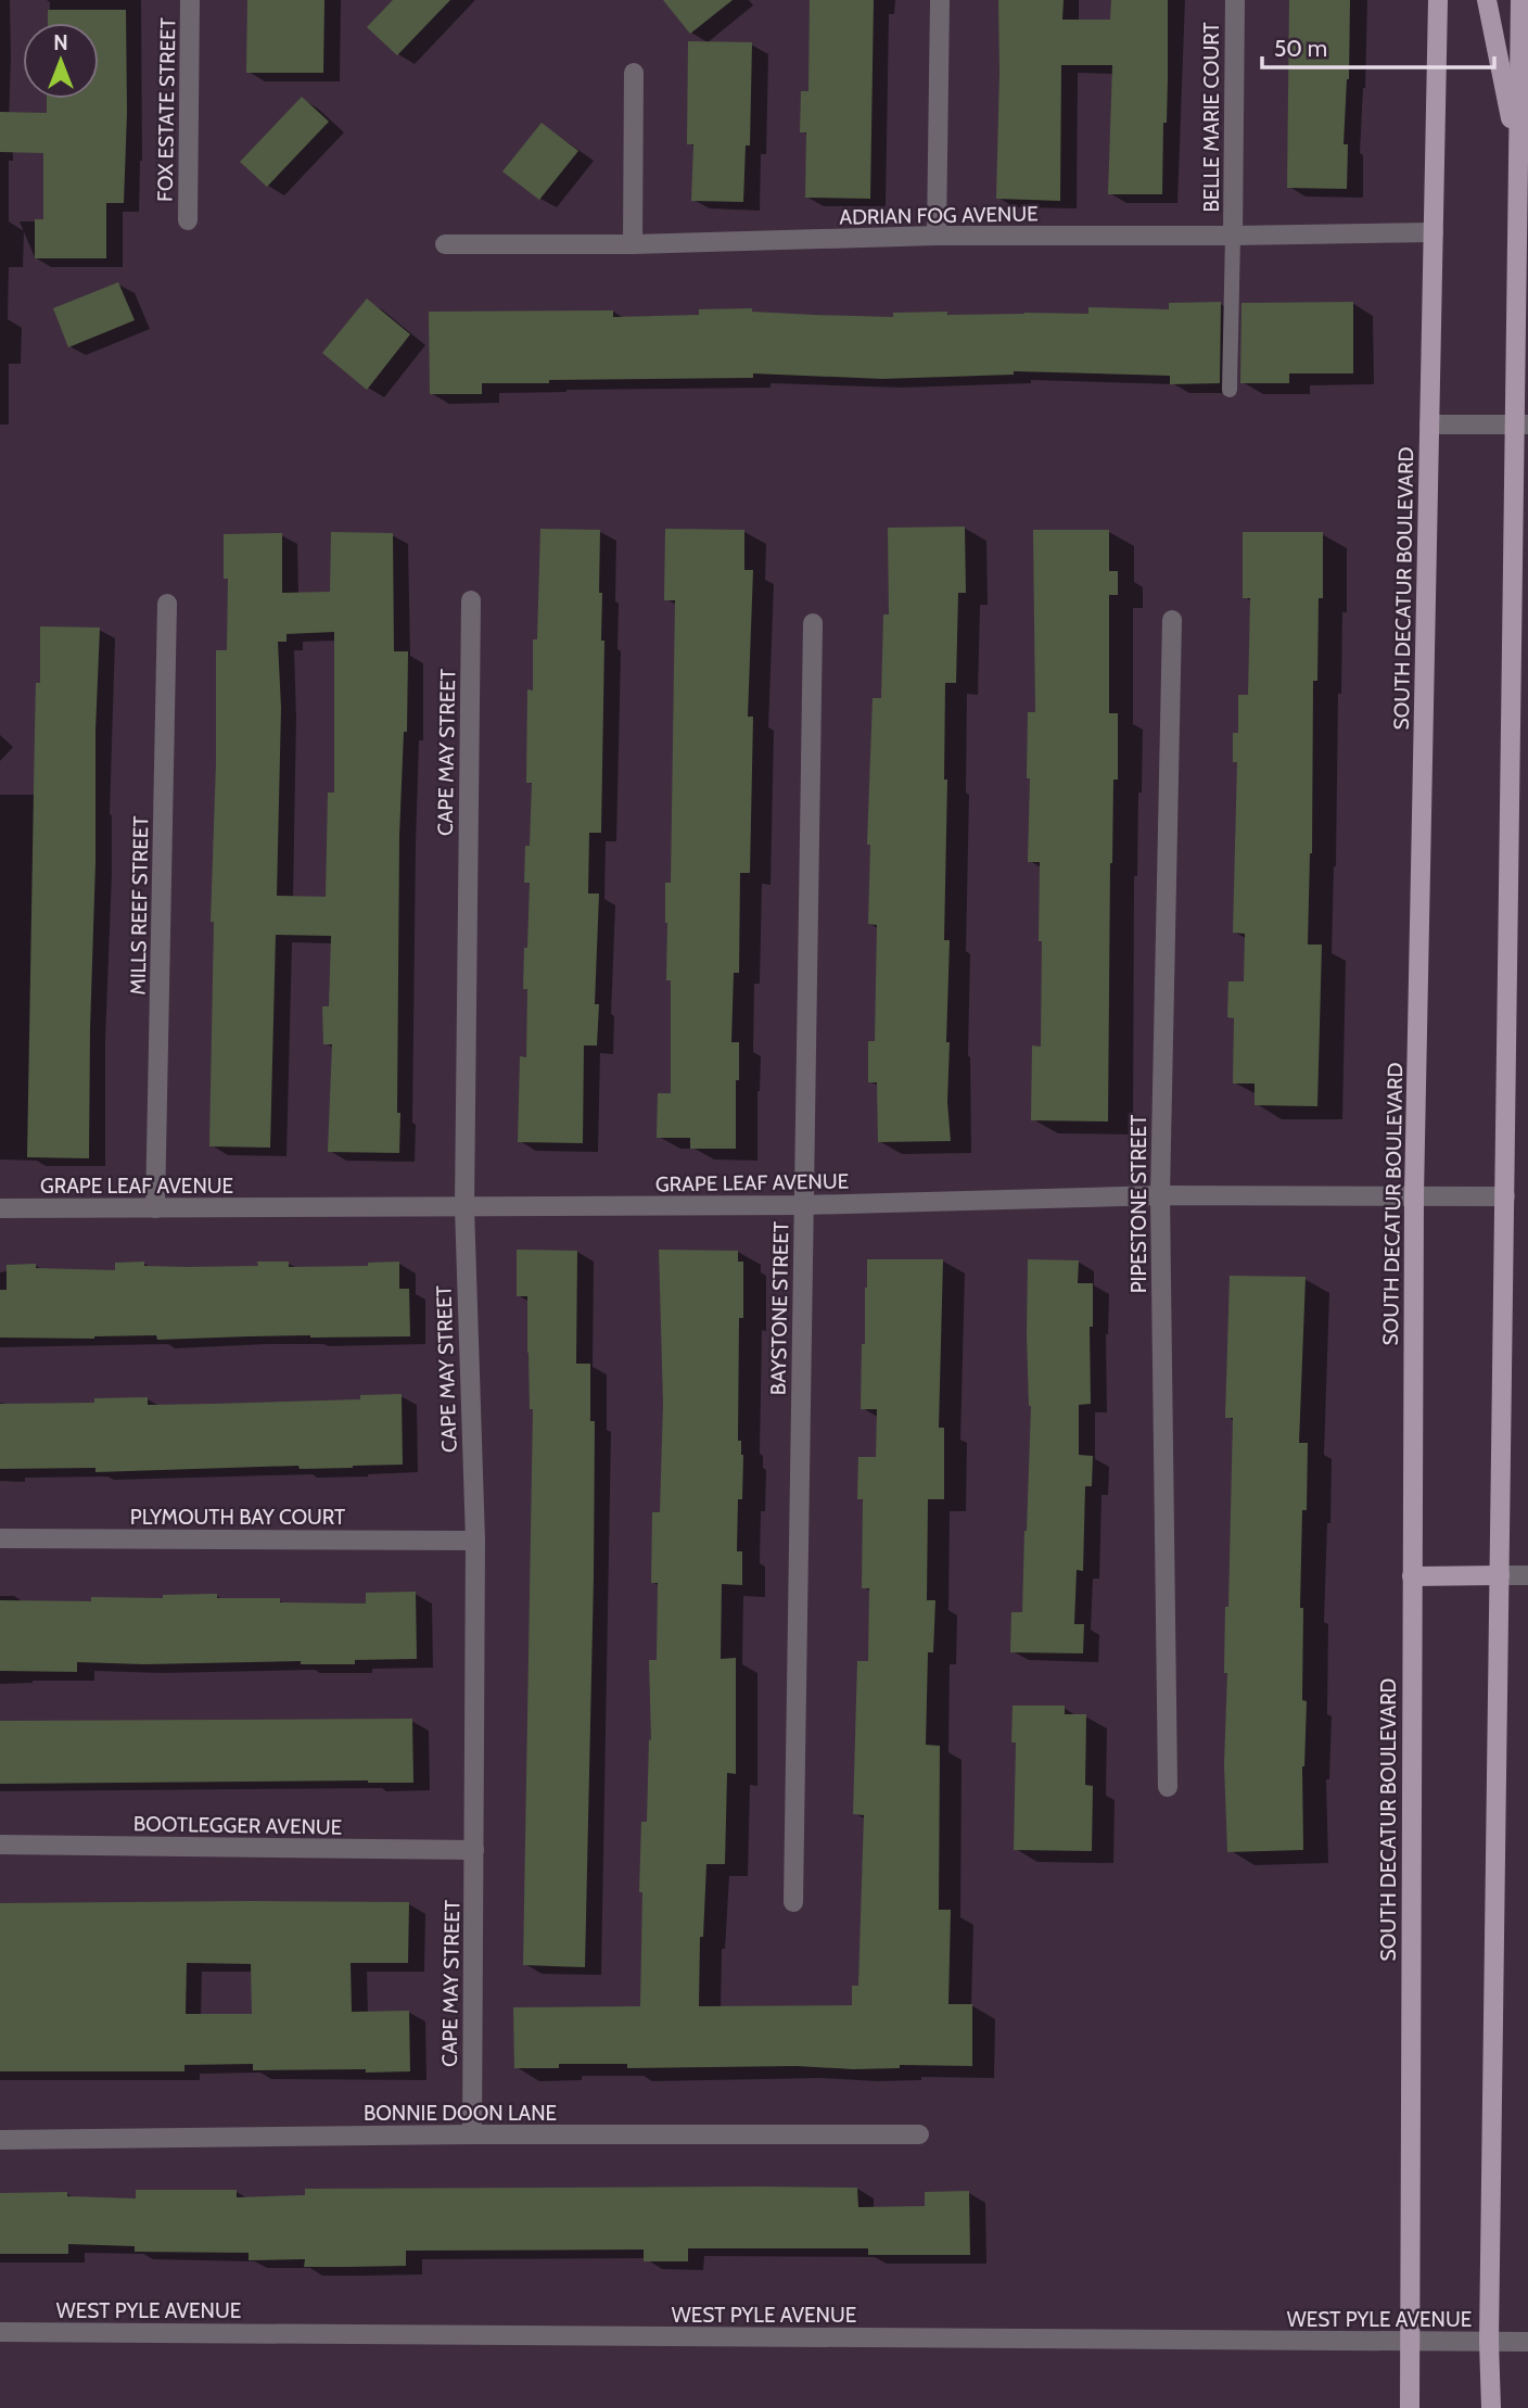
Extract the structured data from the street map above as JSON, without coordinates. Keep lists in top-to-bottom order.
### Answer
{
  "streets": {
    "main road": ["SOUTH DECATUR BOULEVARD"],
    "street": [
      "FOX ESTATE STREET",
      "BELLE MARIE COURT",
      "ADRIAN FOG AVENUE",
      "CAPE MAY STREET",
      "MILLS REEF STREET",
      "GRAPE LEAF AVENUE",
      "PIPESTONE STREET",
      "BAYSTONE STREET",
      "PLYMOUTH BAY COURT",
      "BOOTLEGGER AVENUE",
      "BONNIE DOON LANE",
      "WEST PYLE AVENUE"
    ]
  },
  "crossings": [
    ["BELLE MARIE COURT", "ADRIAN FOG AVENUE"],
    ["ADRIAN FOG AVENUE", "SOUTH DECATUR BOULEVARD"],
    ["SOUTH DECATUR BOULEVARD", "GRAPE LEAF AVENUE"],
    ["SOUTH DECATUR BOULEVARD", "WEST PYLE AVENUE"],
    ["CAPE MAY STREET", "GRAPE LEAF AVENUE"],
    ["CAPE MAY STREET", "PLYMOUTH BAY COURT"],
    ["CAPE MAY STREET", "BOOTLEGGER AVENUE"],
    ["CAPE MAY STREET", "BONNIE DOON LANE"],
    ["MILLS REEF STREET", "GRAPE LEAF AVENUE"],
    ["GRAPE LEAF AVENUE", "PIPESTONE STREET"],
    ["GRAPE LEAF AVENUE", "BAYSTONE STREET"]
  ],
  "scale_bar": "50 m",
  "north": "top"
}
